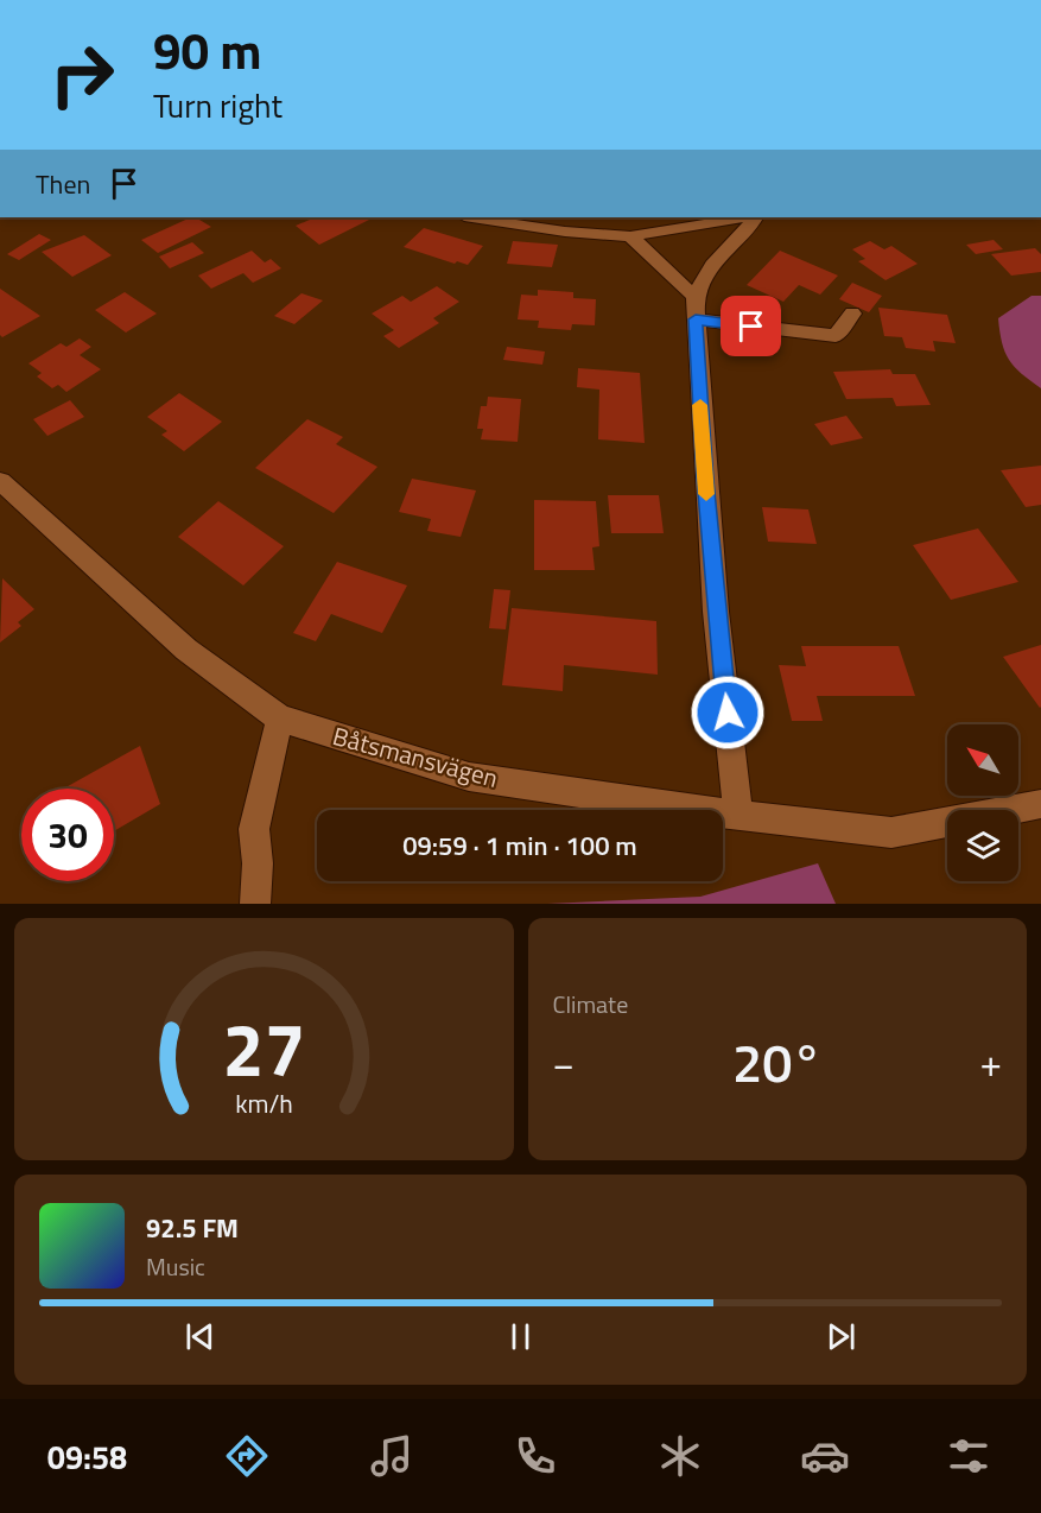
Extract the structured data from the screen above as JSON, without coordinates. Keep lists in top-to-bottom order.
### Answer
{
  "streets": {
    "street": ["Båtsmansvägen"]
  },
  "north": "top left",
  "page": {
    "turn": ["90 m", "Turn right"],
    "then": "Then",
    "limit": "30",
    "trip": "09:59 · 1 min · 100 m",
    "tile": "Climate",
    "heat": ["−", "20°", "+"],
    "song": ["92.5 FM", "Music"],
    "tabs": "09:58",
    "gauge": ["27", "km/h"]
  }
}
